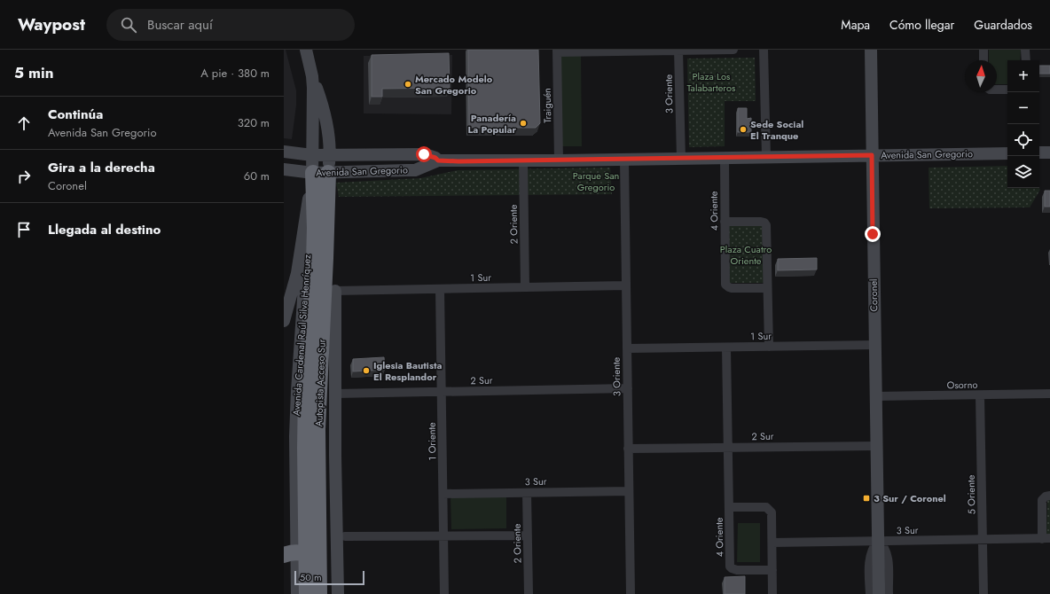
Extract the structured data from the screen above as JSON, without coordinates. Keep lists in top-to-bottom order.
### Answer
{
  "streets": {
    "highway": ["Autopista Acceso Sur"],
    "main road": ["Avenida San Gregorio", "Coronel", "Avenida Cardenal Raúl Silva Henríquez"],
    "street": [
      "3 Oriente",
      "Traiguén",
      "4 Oriente",
      "2 Oriente",
      "1 Sur",
      "2 Sur",
      "Osorno",
      "1 Oriente",
      "3 Sur",
      "5 Oriente"
    ]
  },
  "crossings": [
    ["3 Oriente", "Avenida San Gregorio"],
    ["3 Oriente", "1 Sur"],
    ["3 Oriente", "2 Sur"],
    ["3 Oriente", "3 Sur"],
    ["Traiguén", "Avenida San Gregorio"],
    ["Avenida San Gregorio", "4 Oriente"],
    ["Avenida San Gregorio", "2 Oriente"],
    ["Avenida San Gregorio", "Coronel"],
    ["Avenida San Gregorio", "Avenida Cardenal Raúl Silva Henríquez"],
    ["Avenida San Gregorio", "Autopista Acceso Sur"],
    ["4 Oriente", "1 Sur"],
    ["4 Oriente", "2 Sur"],
    ["4 Oriente", "3 Sur"],
    ["2 Oriente", "1 Sur"],
    ["2 Oriente", "3 Sur"],
    ["1 Sur", "Coronel"],
    ["1 Sur", "1 Oriente"],
    ["Coronel", "2 Sur"],
    ["Coronel", "Osorno"],
    ["Coronel", "3 Sur"],
    ["Avenida Cardenal Raúl Silva Henríquez", "Autopista Acceso Sur"],
    ["2 Sur", "1 Oriente"],
    ["Osorno", "5 Oriente"],
    ["1 Oriente", "3 Sur"],
    ["3 Sur", "5 Oriente"]
  ],
  "parks": ["Plaza Los Talabarteros", "Parque San Gregorio", "Plaza Cuatro Oriente"],
  "places": {
    "other": [
      "Mercado Modelo San Gregorio",
      "Panadería La Popular",
      "Sede Social El Tranque",
      "Iglesia Bautista El Resplandor"
    ],
    "transit": ["3 Sur / Coronel"]
  },
  "scale_bar": "50 m",
  "north": "top",
  "page": {
    "header": "Waypost",
    "search": "Buscar aquí",
    "nav": ["Mapa", "Cómo llegar", "Guardados"],
    "heading": ["5 min", "A pie · 380 m"],
    "map_buttons": ["+", "−"],
    "list": [
      ["Continúa", "Avenida San Gregorio", "320 m"],
      ["Gira a la derecha", "Coronel", "60 m"],
      "Llegada al destino"
    ],
    "scale": "50 m"
  }
}
